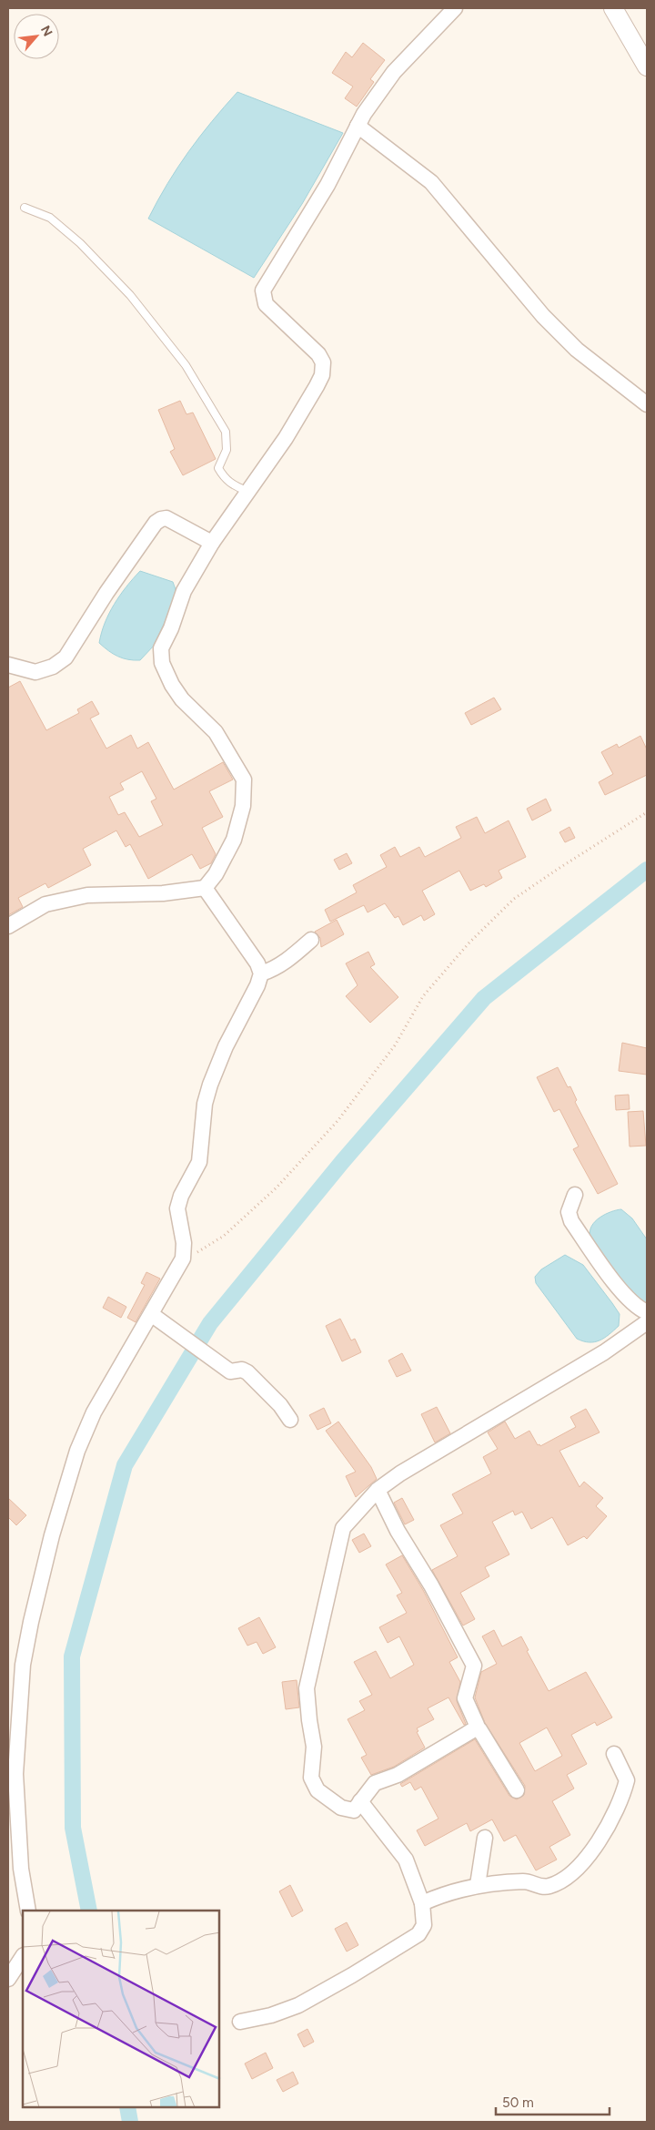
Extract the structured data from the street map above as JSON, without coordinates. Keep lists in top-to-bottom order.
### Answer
{
  "scale_bar": "50 m",
  "north": "top right"
}
